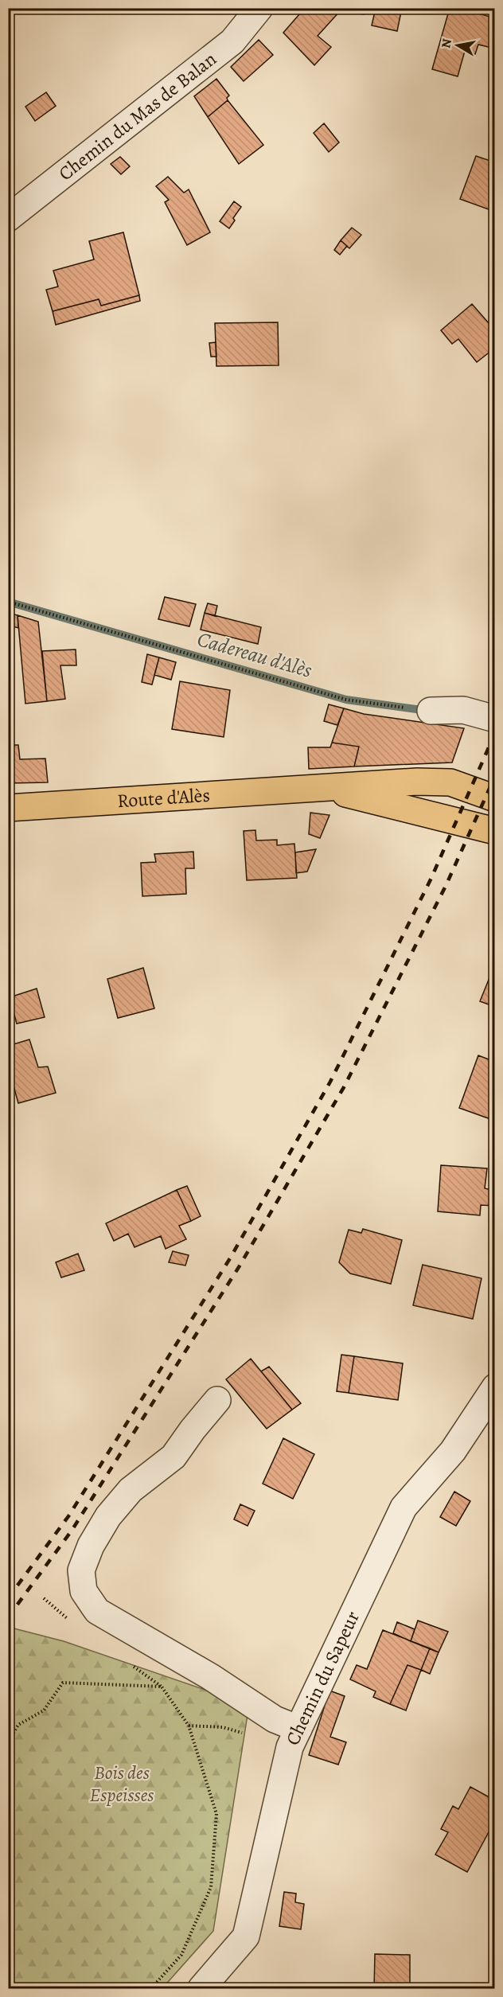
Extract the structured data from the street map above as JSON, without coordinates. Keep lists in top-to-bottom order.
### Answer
{
  "streets": {
    "main road": ["Route d'Alès"],
    "street": ["Chemin du Mas de Balan", "Chemin du Sapeur"]
  },
  "water": ["Cadereau d'Alès"],
  "parks": ["Bois des Espeisses"],
  "north": "left"
}
